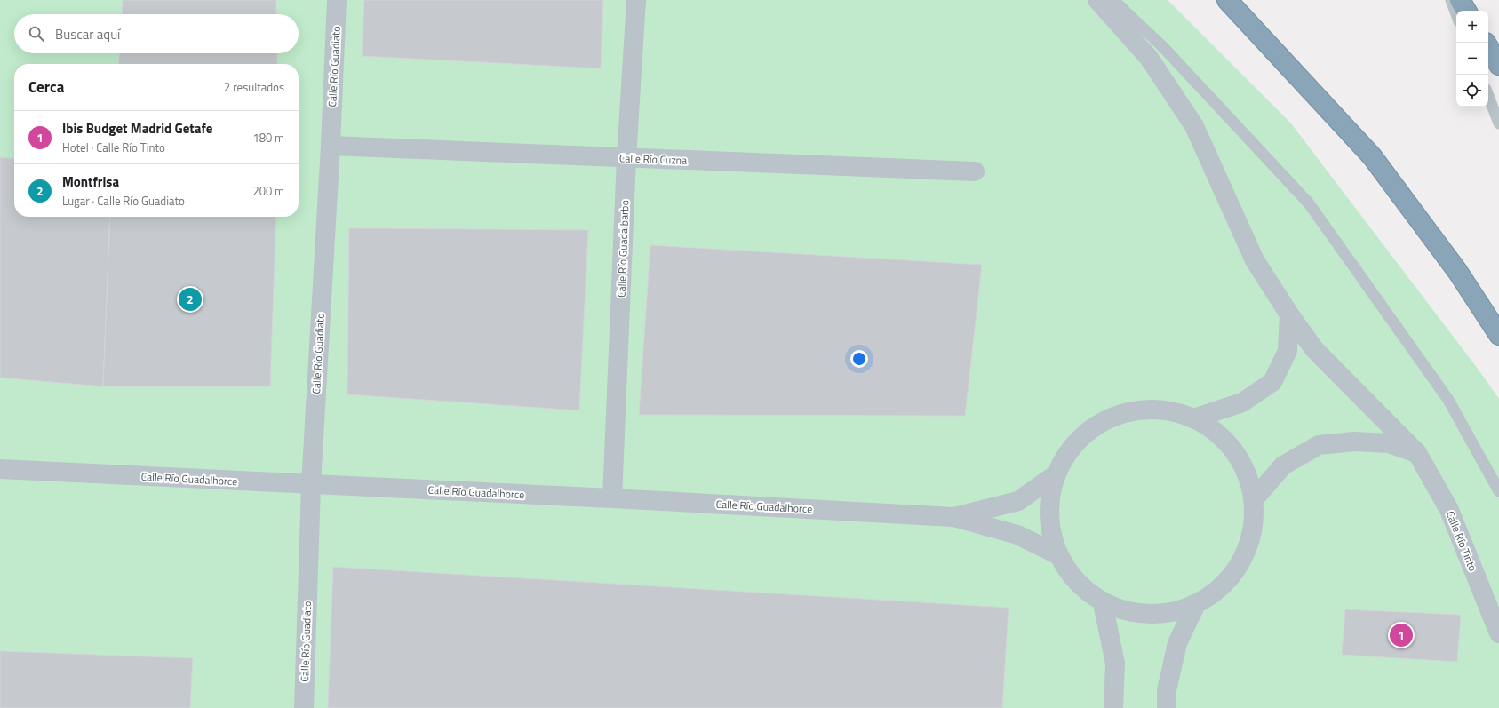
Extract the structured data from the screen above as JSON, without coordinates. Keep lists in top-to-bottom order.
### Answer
{
  "streets": {
    "street": [
      "Calle Río Guadiato",
      "Calle Río Cuzna",
      "Calle Río Guadalbarbo",
      "Calle Río Guadalhorce",
      "Calle Río Tinto"
    ]
  },
  "crossings": [
    ["Calle Río Guadiato", "Calle Río Cuzna"],
    ["Calle Río Guadiato", "Calle Río Guadalhorce"],
    ["Calle Río Cuzna", "Calle Río Guadalbarbo"],
    ["Calle Río Guadalbarbo", "Calle Río Guadalhorce"]
  ],
  "page": {
    "map_buttons": ["+", "−"],
    "search": "Buscar aquí",
    "heading": ["Cerca", "2 resultados"],
    "list": [
      {
        "mark": "1",
        "name": "Ibis Budget Madrid Getafe",
        "note": "Hotel · Calle Río Tinto",
        "value": "180 m"
      },
      {
        "mark": "2",
        "name": "Montfrisa",
        "note": "Lugar · Calle Río Guadiato",
        "value": "200 m"
      }
    ],
    "pins": ["2", "1"]
  }
}
